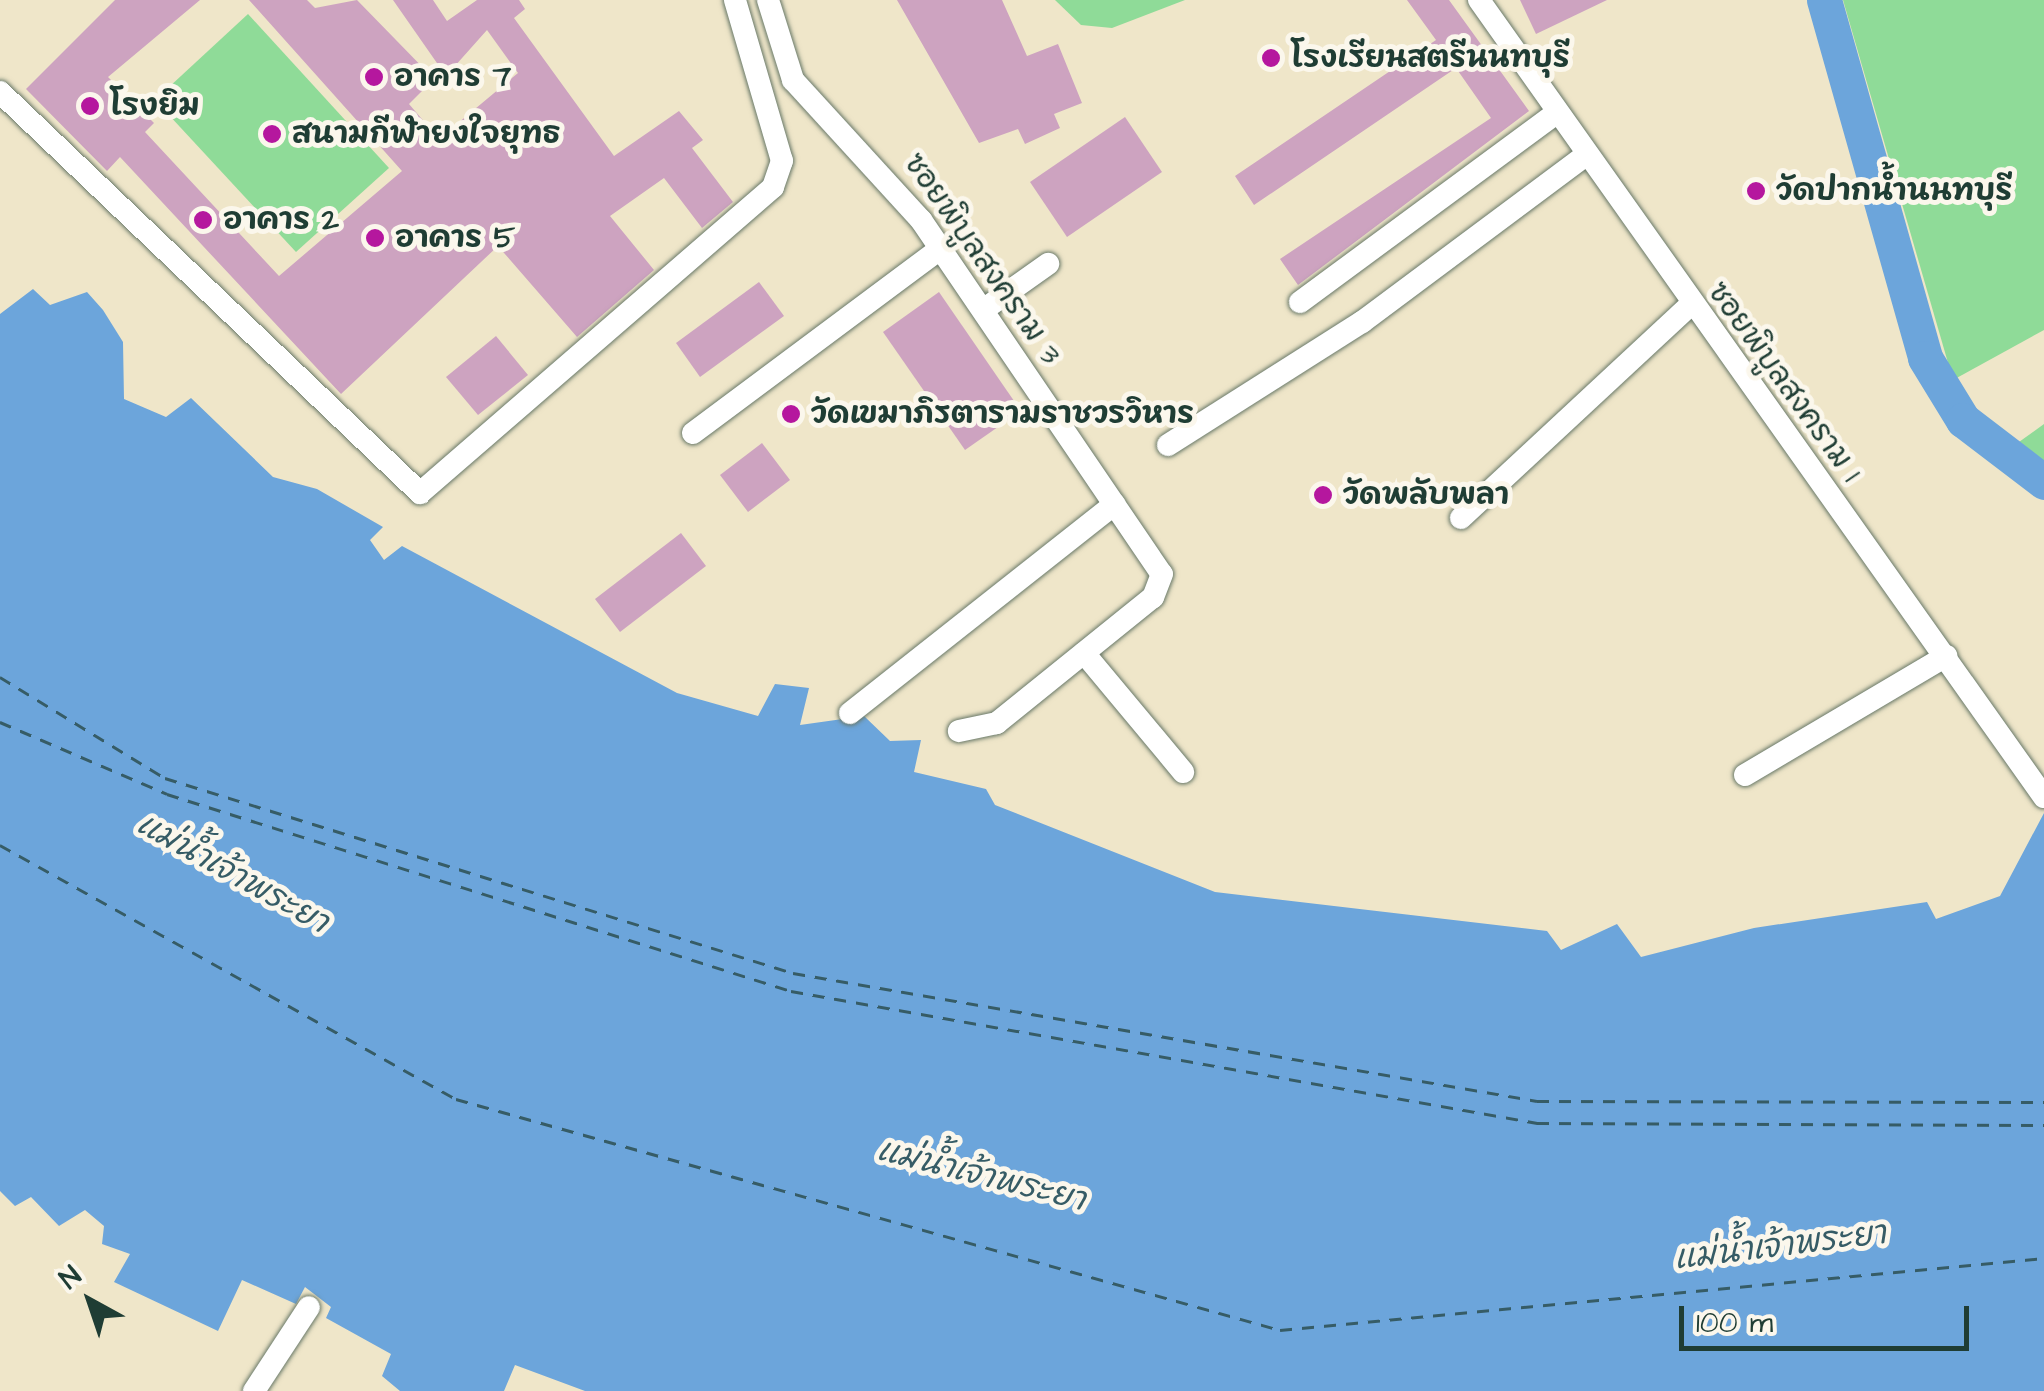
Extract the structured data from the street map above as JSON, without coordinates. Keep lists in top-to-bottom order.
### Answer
{
  "streets": {
    "street": ["ซอยพิบูลสงคราม 3", "ซอยพิบูลสงคราม 1"]
  },
  "water": ["แม่น้ำเจ้าพระยา"],
  "places": [
    "โรงเรียนสตรีนนทบุรี",
    "อาคาร 7",
    "โรงยิม",
    "สนามกีฬายงใจยุทธ",
    "วัดปากน้ำนนทบุรี",
    "อาคาร 2",
    "อาคาร 5",
    "วัดเขมาภิรตารามราชวรวิหาร",
    "วัดพลับพลา"
  ],
  "scale_bar": "100 m",
  "north": "top left"
}
